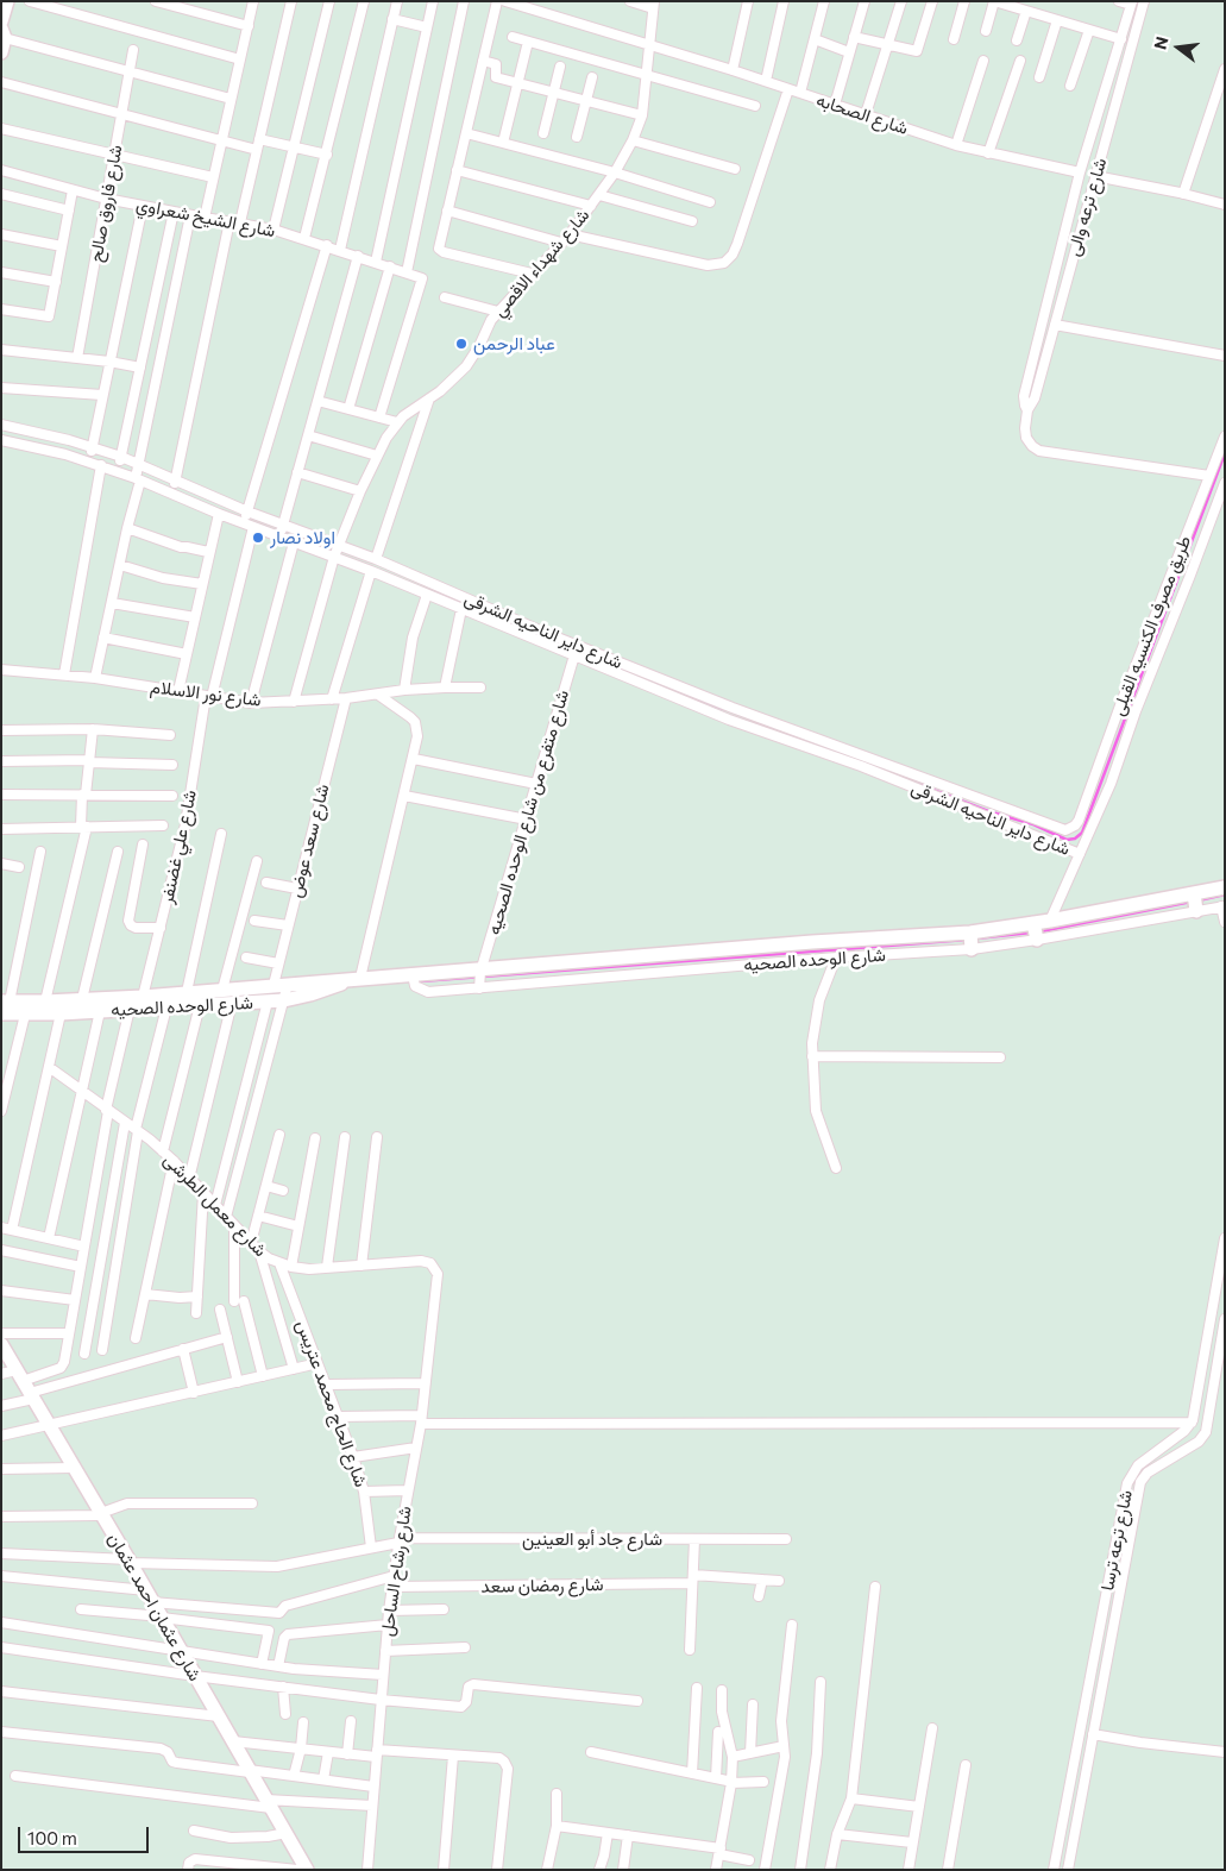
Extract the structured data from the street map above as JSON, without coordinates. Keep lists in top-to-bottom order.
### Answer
{
  "streets": {
    "street": [
      "شارع الصحابه",
      "شارع فاروق صالح",
      "شارع ترعه والى",
      "شارع الشيخ شعراوي",
      "شارع شهداء الاقصي",
      "طريق مصرف الكنسيه القبلى",
      "شارع داير الناحيه الشرقى",
      "شارع نور الاسلام",
      "شارع متفرع من شارع الوحده الصحيه",
      "شارع سعد عوض",
      "شارع علي غضنفر",
      "شارع الوحده الصحيه",
      "شارع معمل الطرشى",
      "شارع الحاج محمد عتريس",
      "شارع جاد أبو العينين",
      "شارع ترعه ترسا",
      "شارع رشاح الساحل",
      "شارع رمضان سعد",
      "شارع عثمان احمد عثمان"
    ]
  },
  "crossings": [
    ["شارع الصحابه", "شارع ترعه والى"],
    ["شارع الصحابه", "شارع شهداء الاقصي"],
    ["شارع فاروق صالح", "شارع الشيخ شعراوي"],
    ["شارع ترعه والى", "طريق مصرف الكنسيه القبلى"],
    ["شارع الشيخ شعراوي", "شارع علي غضنفر"],
    ["شارع شهداء الاقصي", "شارع داير الناحيه الشرقى"],
    ["شارع شهداء الاقصي", "شارع نور الاسلام"],
    ["طريق مصرف الكنسيه القبلى", "شارع داير الناحيه الشرقى"],
    ["طريق مصرف الكنسيه القبلى", "شارع الوحده الصحيه"],
    ["شارع داير الناحيه الشرقى", "شارع متفرع من شارع الوحده الصحيه"],
    ["شارع داير الناحيه الشرقى", "شارع علي غضنفر"],
    ["شارع نور الاسلام", "شارع سعد عوض"],
    ["شارع نور الاسلام", "شارع علي غضنفر"],
    ["شارع متفرع من شارع الوحده الصحيه", "شارع الوحده الصحيه"],
    ["شارع سعد عوض", "شارع الوحده الصحيه"],
    ["شارع علي غضنفر", "شارع الوحده الصحيه"],
    ["شارع علي غضنفر", "شارع معمل الطرشى"],
    ["شارع معمل الطرشى", "شارع الحاج محمد عتريس"],
    ["شارع معمل الطرشى", "شارع رشاح الساحل"],
    ["شارع الحاج محمد عتريس", "شارع جاد أبو العينين"],
    ["شارع جاد أبو العينين", "شارع رشاح الساحل"],
    ["شارع جاد أبو العينين", "شارع عثمان احمد عثمان"],
    ["شارع رشاح الساحل", "شارع رمضان سعد"]
  ],
  "places": ["عباد الرحمن", "اولاد نصار"],
  "scale_bar": "100 m",
  "north": "left"
}
